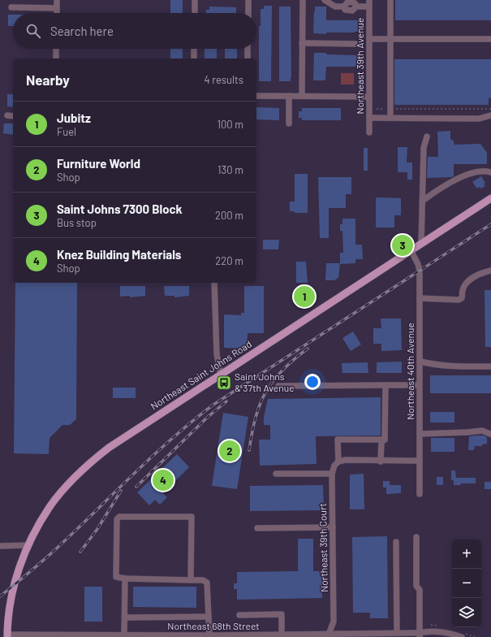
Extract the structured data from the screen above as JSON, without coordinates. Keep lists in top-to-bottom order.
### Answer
{
  "streets": {
    "main road": ["Northeast Saint Johns Road"],
    "street": [
      "Northeast 39th Avenue",
      "Northeast 40th Avenue",
      "Northeast 39th Court",
      "Northeast 68th Street"
    ]
  },
  "crossings": [
    ["Northeast 40th Avenue", "Northeast Saint Johns Road"],
    ["Northeast Saint Johns Road", "Northeast 68th Street"],
    ["Northeast 39th Court", "Northeast 68th Street"]
  ],
  "places": {
    "bus stop": ["Saint Johns & 37th Avenue"]
  },
  "page": {
    "search": "Search here",
    "heading": ["Nearby", "4 results"],
    "list": [
      {
        "mark": "1",
        "name": "Jubitz",
        "note": "Fuel",
        "value": "100 m"
      },
      {
        "mark": "2",
        "name": "Furniture World",
        "note": "Shop",
        "value": "130 m"
      },
      {
        "mark": "3",
        "name": "Saint Johns 7300 Block",
        "note": "Bus stop",
        "value": "200 m"
      },
      {
        "mark": "4",
        "name": "Knez Building Materials",
        "note": "Shop",
        "value": "220 m"
      }
    ],
    "pins": [
      "3",
      "1",
      "2",
      "4"
    ],
    "map_buttons": ["+", "−"]
  }
}
